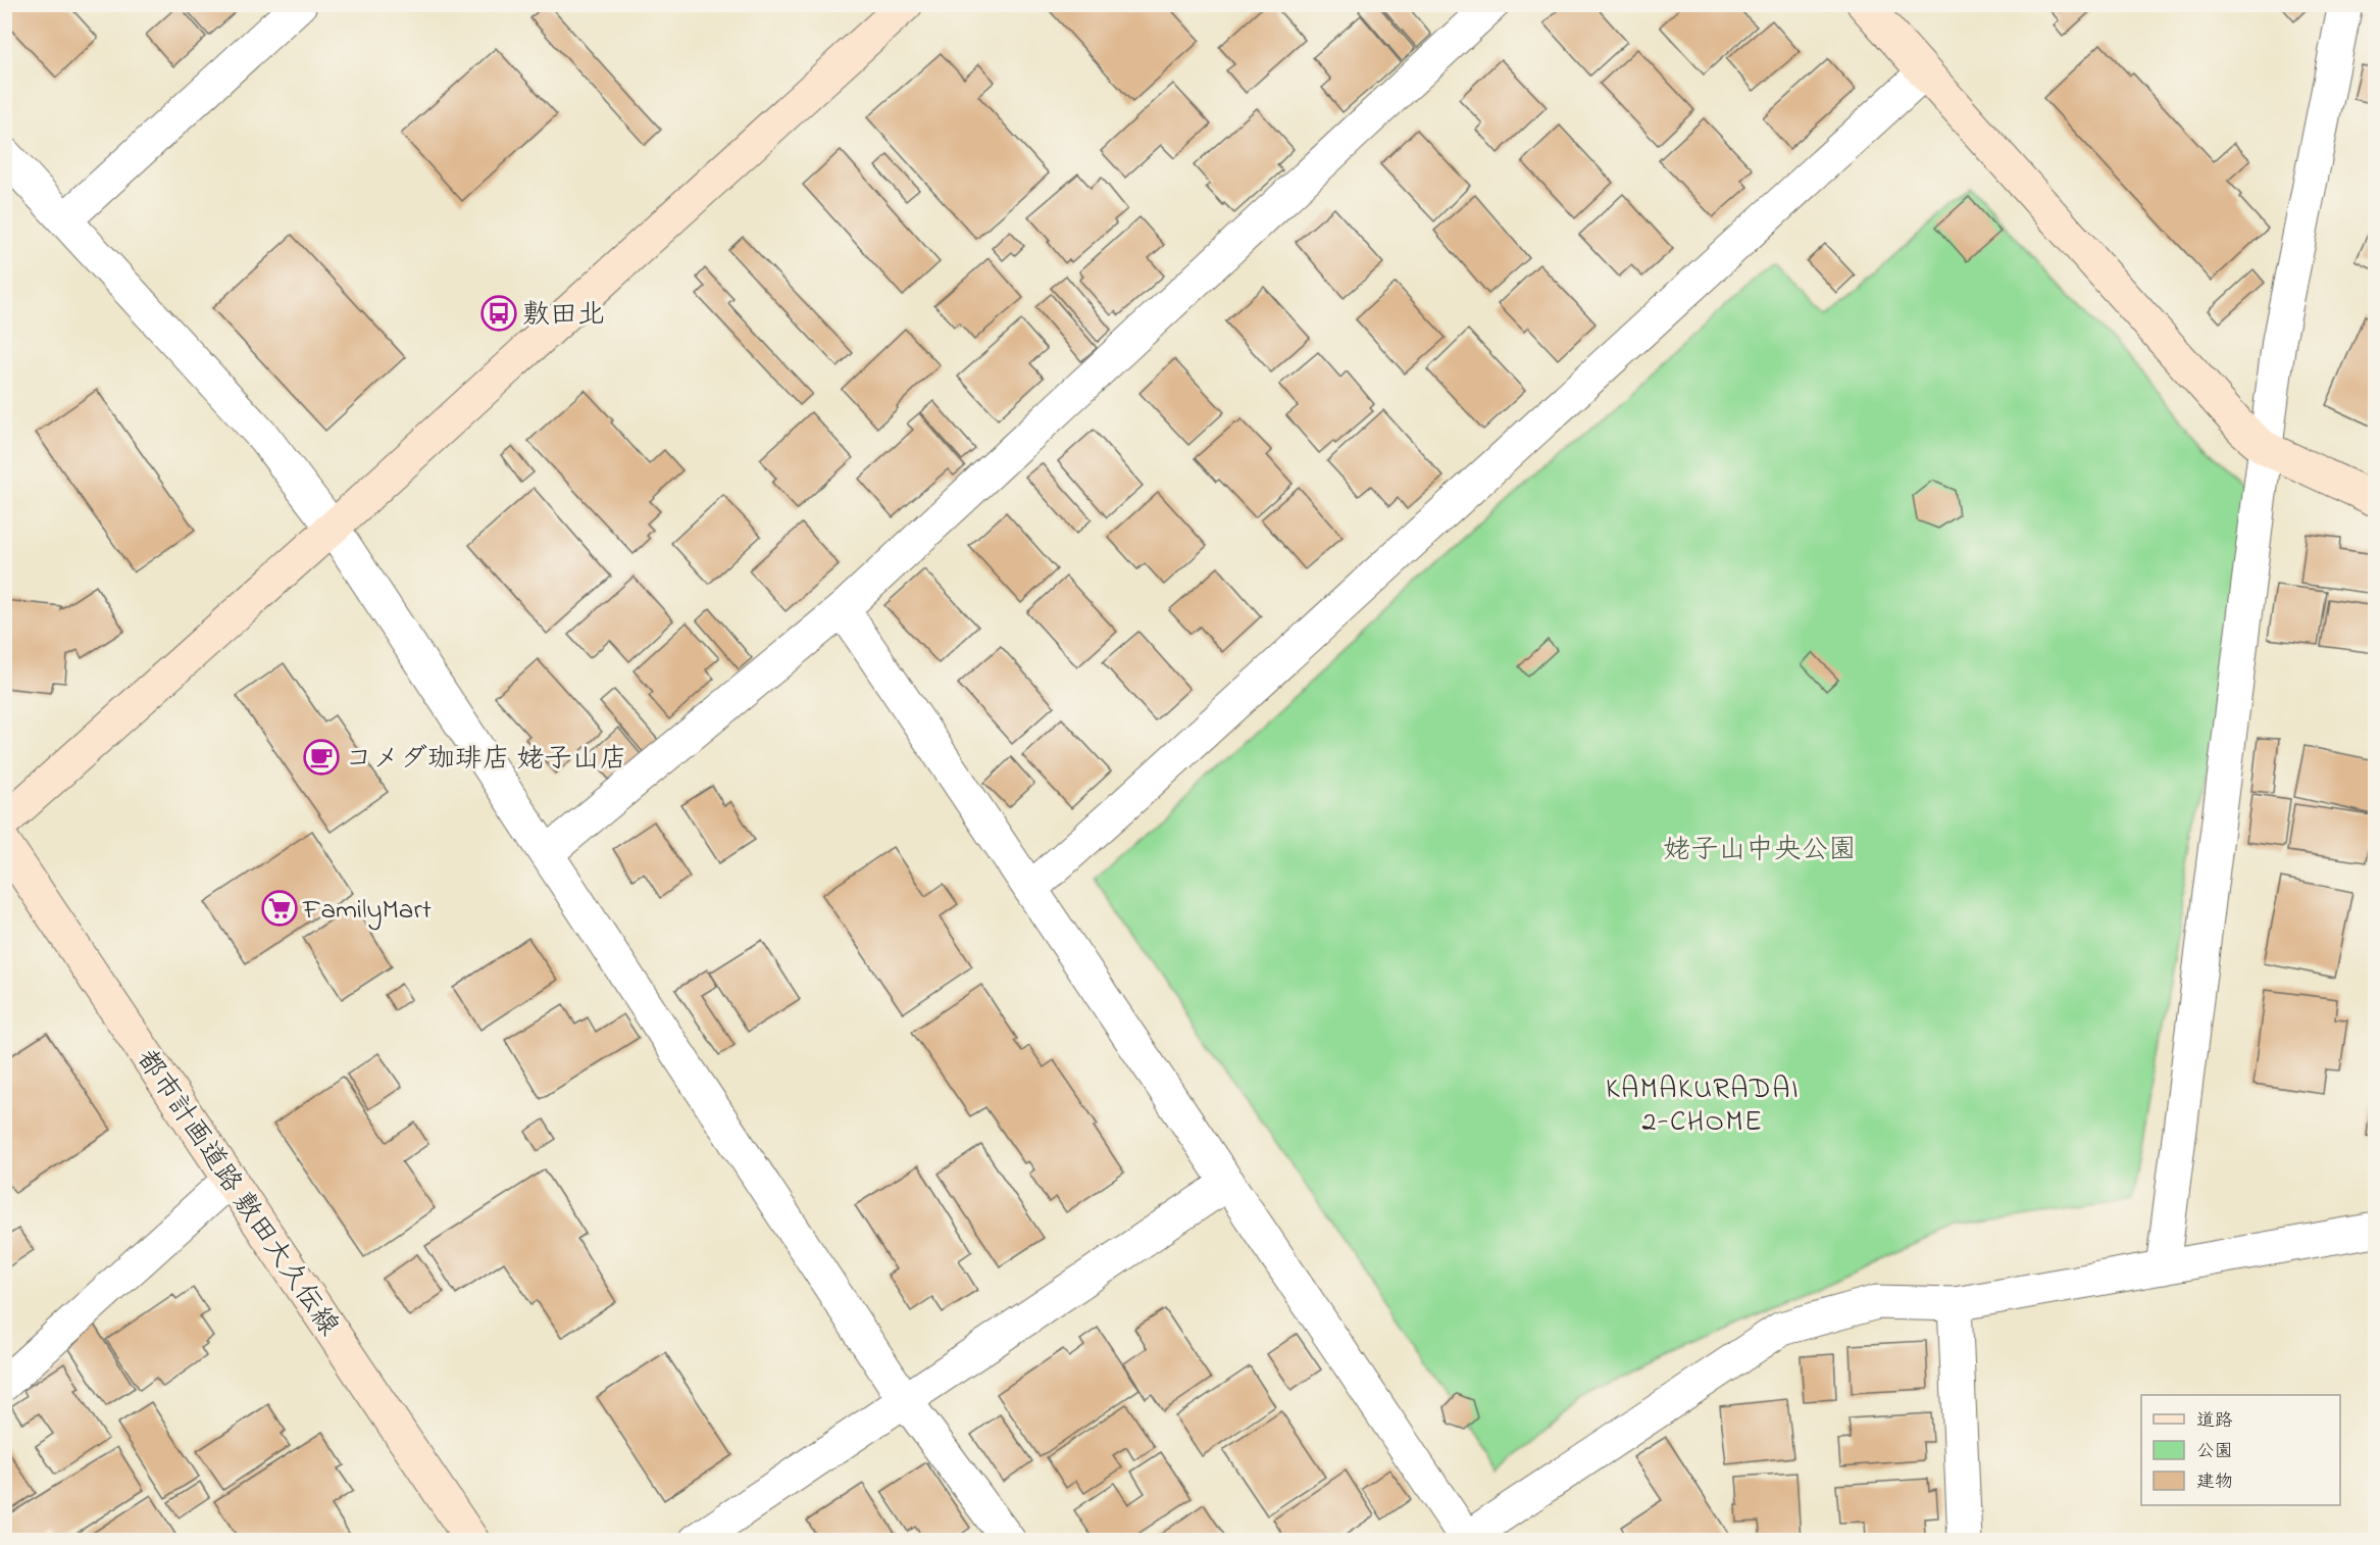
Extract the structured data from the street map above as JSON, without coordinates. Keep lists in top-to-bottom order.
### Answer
{
  "streets": {
    "street": ["都市計画道路 敷田大久伝線"]
  },
  "districts": ["KAMAKURADAI 2-CHOME"],
  "parks": ["姥子山中央公園"],
  "places": {
    "bus stop": ["敷田北"],
    "cafe": ["コメダ珈琲店 姥子山店"],
    "supermarket": ["FamilyMart"]
  },
  "legend": ["道路", "公園", "建物"]
}
